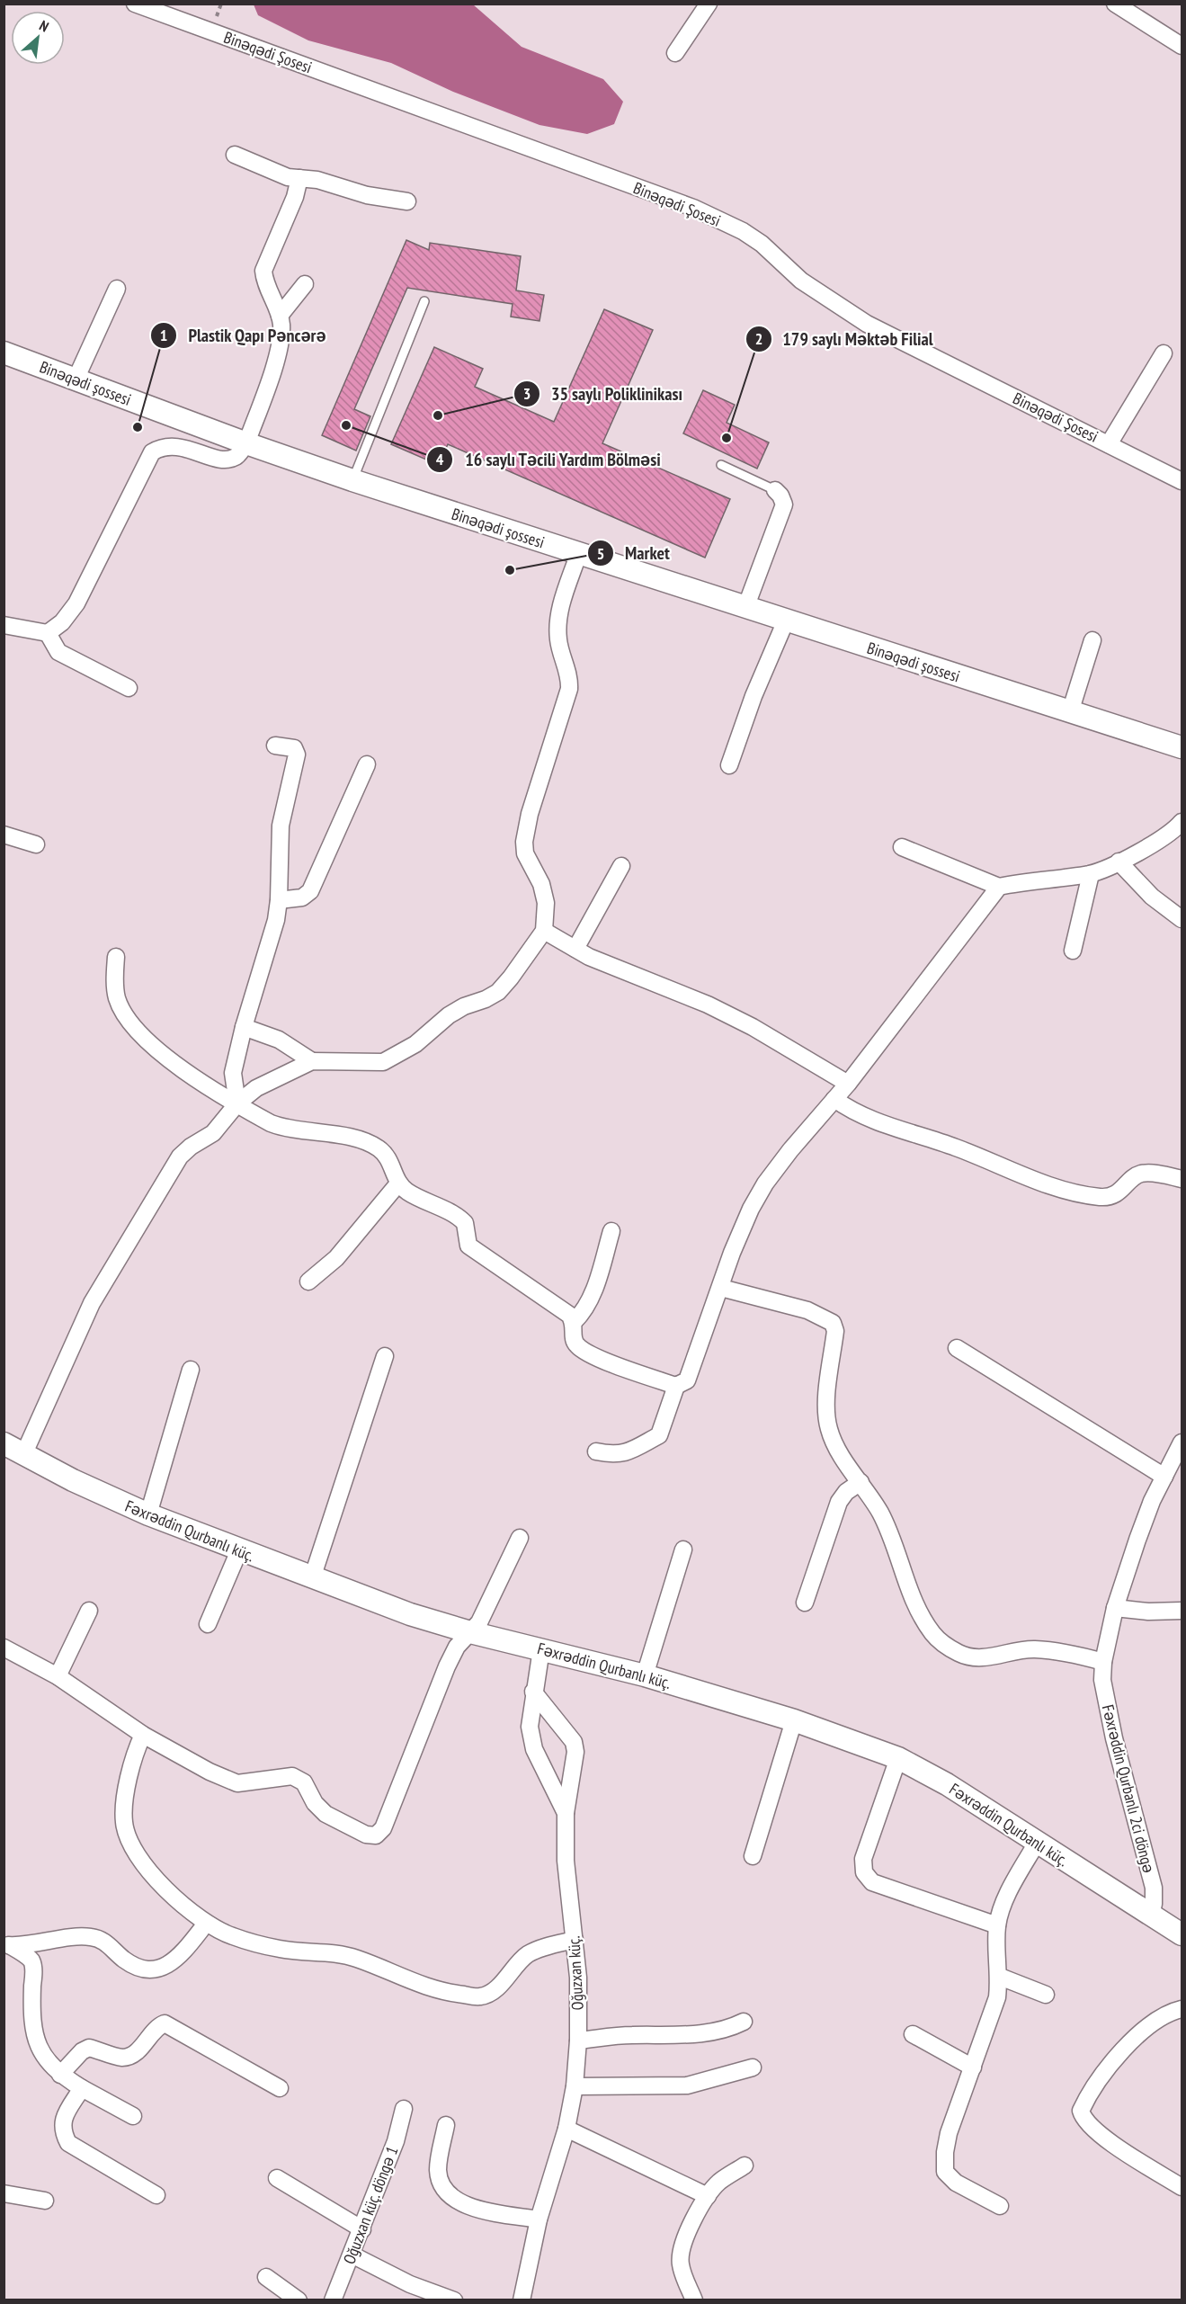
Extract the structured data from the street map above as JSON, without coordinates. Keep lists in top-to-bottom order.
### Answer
{
  "streets": {
    "street": [
      "Binəqədi Şosesi",
      "Binəqədi şossesi",
      "Fəxrəddin Qurbanlı küç.",
      "Fəxrəddin Qurbanlı 2ci döngə",
      "Oğuzxan küç.",
      "Oğuzxan küç. döngə 1"
    ]
  },
  "crossings": [
    ["Fəxrəddin Qurbanlı küç.", "Fəxrəddin Qurbanlı 2ci döngə"],
    ["Fəxrəddin Qurbanlı küç.", "Oğuzxan küç."]
  ],
  "places": [
    "35 saylı Poliklinikası",
    "16 saylı Təcili Yardım Bölməsi",
    "Plastik Qapı Pəncərə",
    "179 saylı Məktəb Filial",
    "Market"
  ],
  "north": "top right"
}
